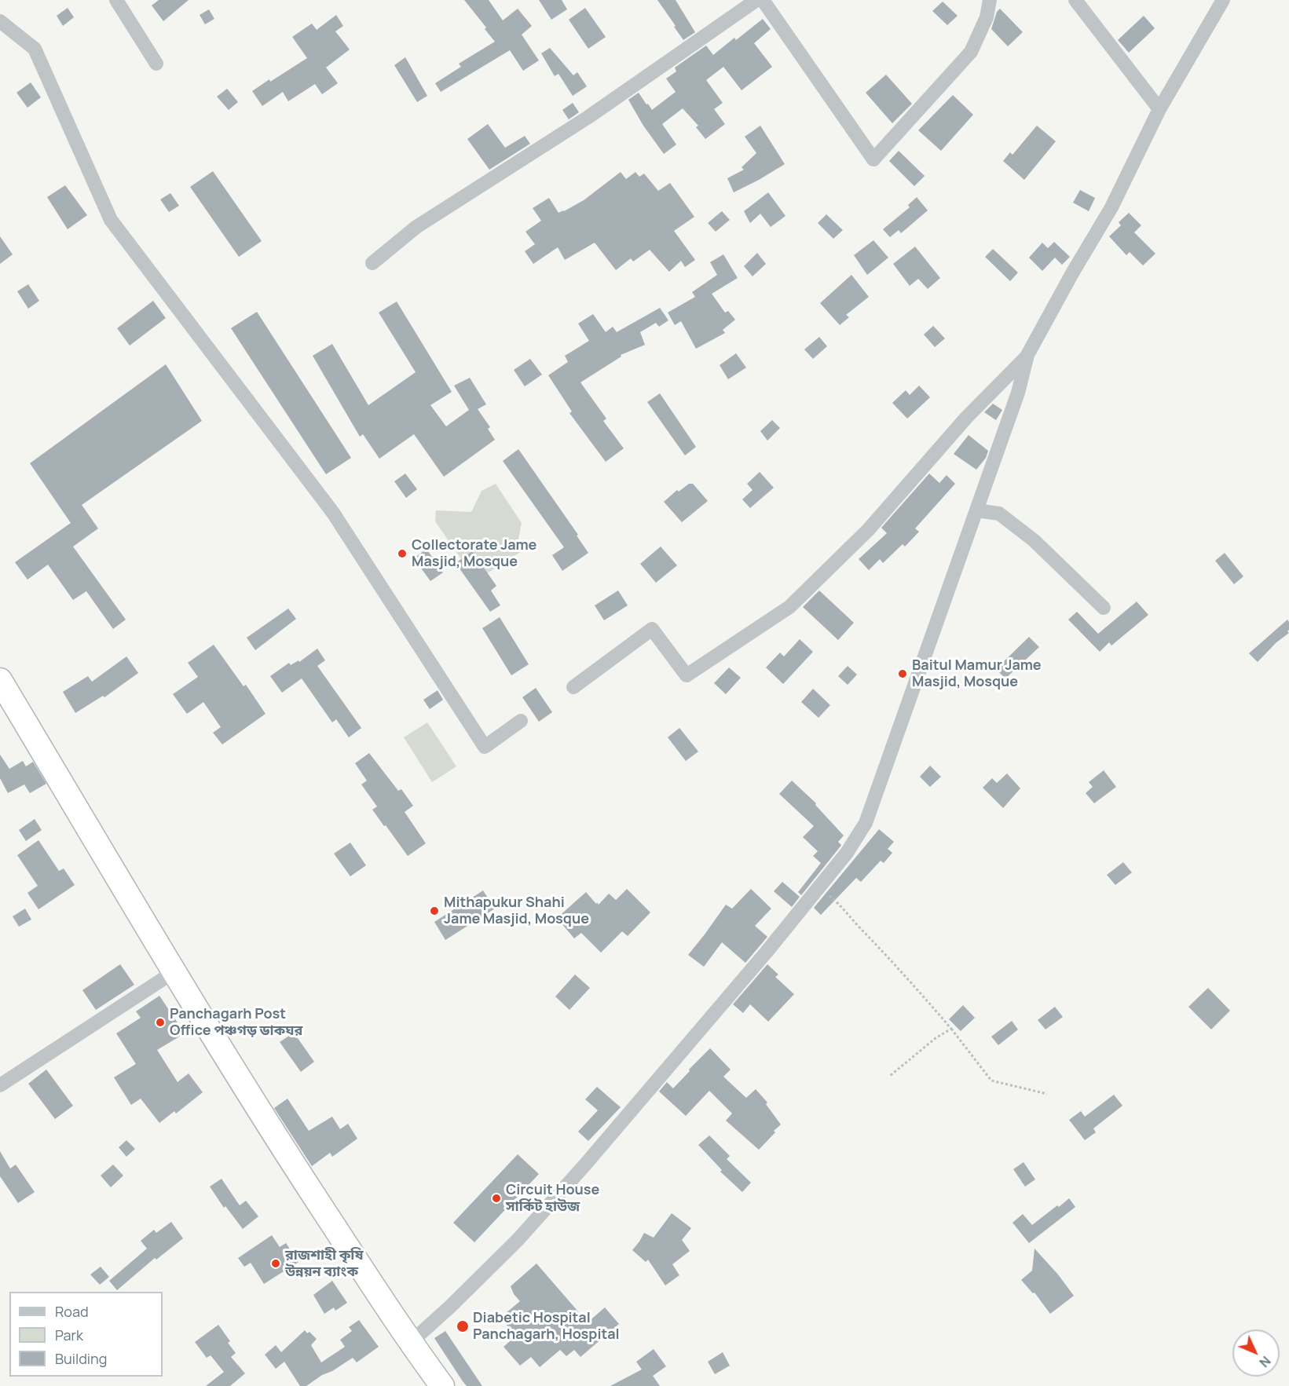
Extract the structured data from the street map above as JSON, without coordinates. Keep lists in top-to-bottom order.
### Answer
{
  "places": [
    "Collectorate Jame Masjid, Mosque",
    "Baitul Mamur Jame Masjid, Mosque",
    "Mithapukur Shahi Jame Masjid, Mosque",
    "Panchagarh Post Office পঞ্চগড় ডাকঘর",
    "Circuit House সার্কিট হাউজ",
    "রাজশাহী কৃষি উন্নয়ন ব্যাংক",
    "Diabetic Hospital Panchagarh, Hospital"
  ],
  "legend": ["Road", "Park", "Building"],
  "north": "bottom right"
}
